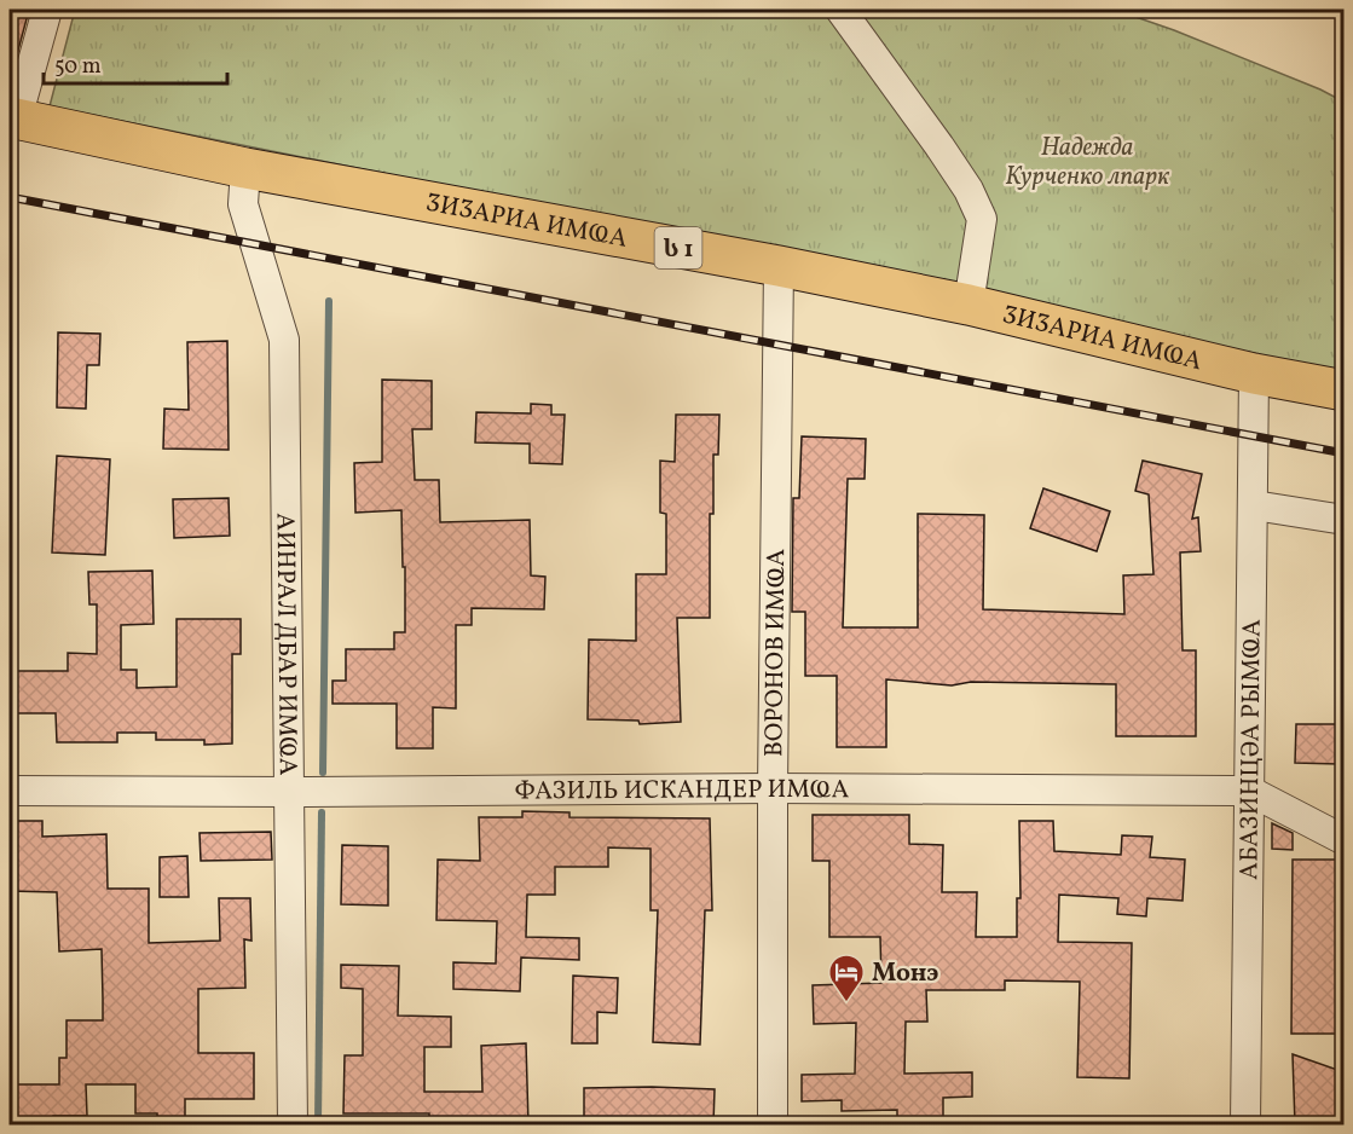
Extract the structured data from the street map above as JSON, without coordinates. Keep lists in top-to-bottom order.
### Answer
{
  "streets": {
    "highway": ["ӠИӠАРИА ИМҨА", "ს 1"],
    "street": [
      "АИНРАЛ ДБАР ИМҨА",
      "ВОРОНОВ ИМҨА",
      "АБАЗИНЦӘА РЫМҨА",
      "ФАЗИЛЬ ИСКАНДЕР ИМҨА"
    ]
  },
  "crossings": [
    ["ӠИӠАРИА ИМҨА", "АИНРАЛ ДБАР ИМҨА"],
    ["ӠИӠАРИА ИМҨА", "ВОРОНОВ ИМҨА"],
    ["ӠИӠАРИА ИМҨА", "АБАЗИНЦӘА РЫМҨА"],
    ["АИНРАЛ ДБАР ИМҨА", "ФАЗИЛЬ ИСКАНДЕР ИМҨА"],
    ["ВОРОНОВ ИМҨА", "ФАЗИЛЬ ИСКАНДЕР ИМҨА"],
    ["АБАЗИНЦӘА РЫМҨА", "ФАЗИЛЬ ИСКАНДЕР ИМҨА"]
  ],
  "parks": ["Надежда Курченко лпарк"],
  "places": {
    "hotel": ["Монэ"]
  },
  "scale_bar": "50 m"
}
